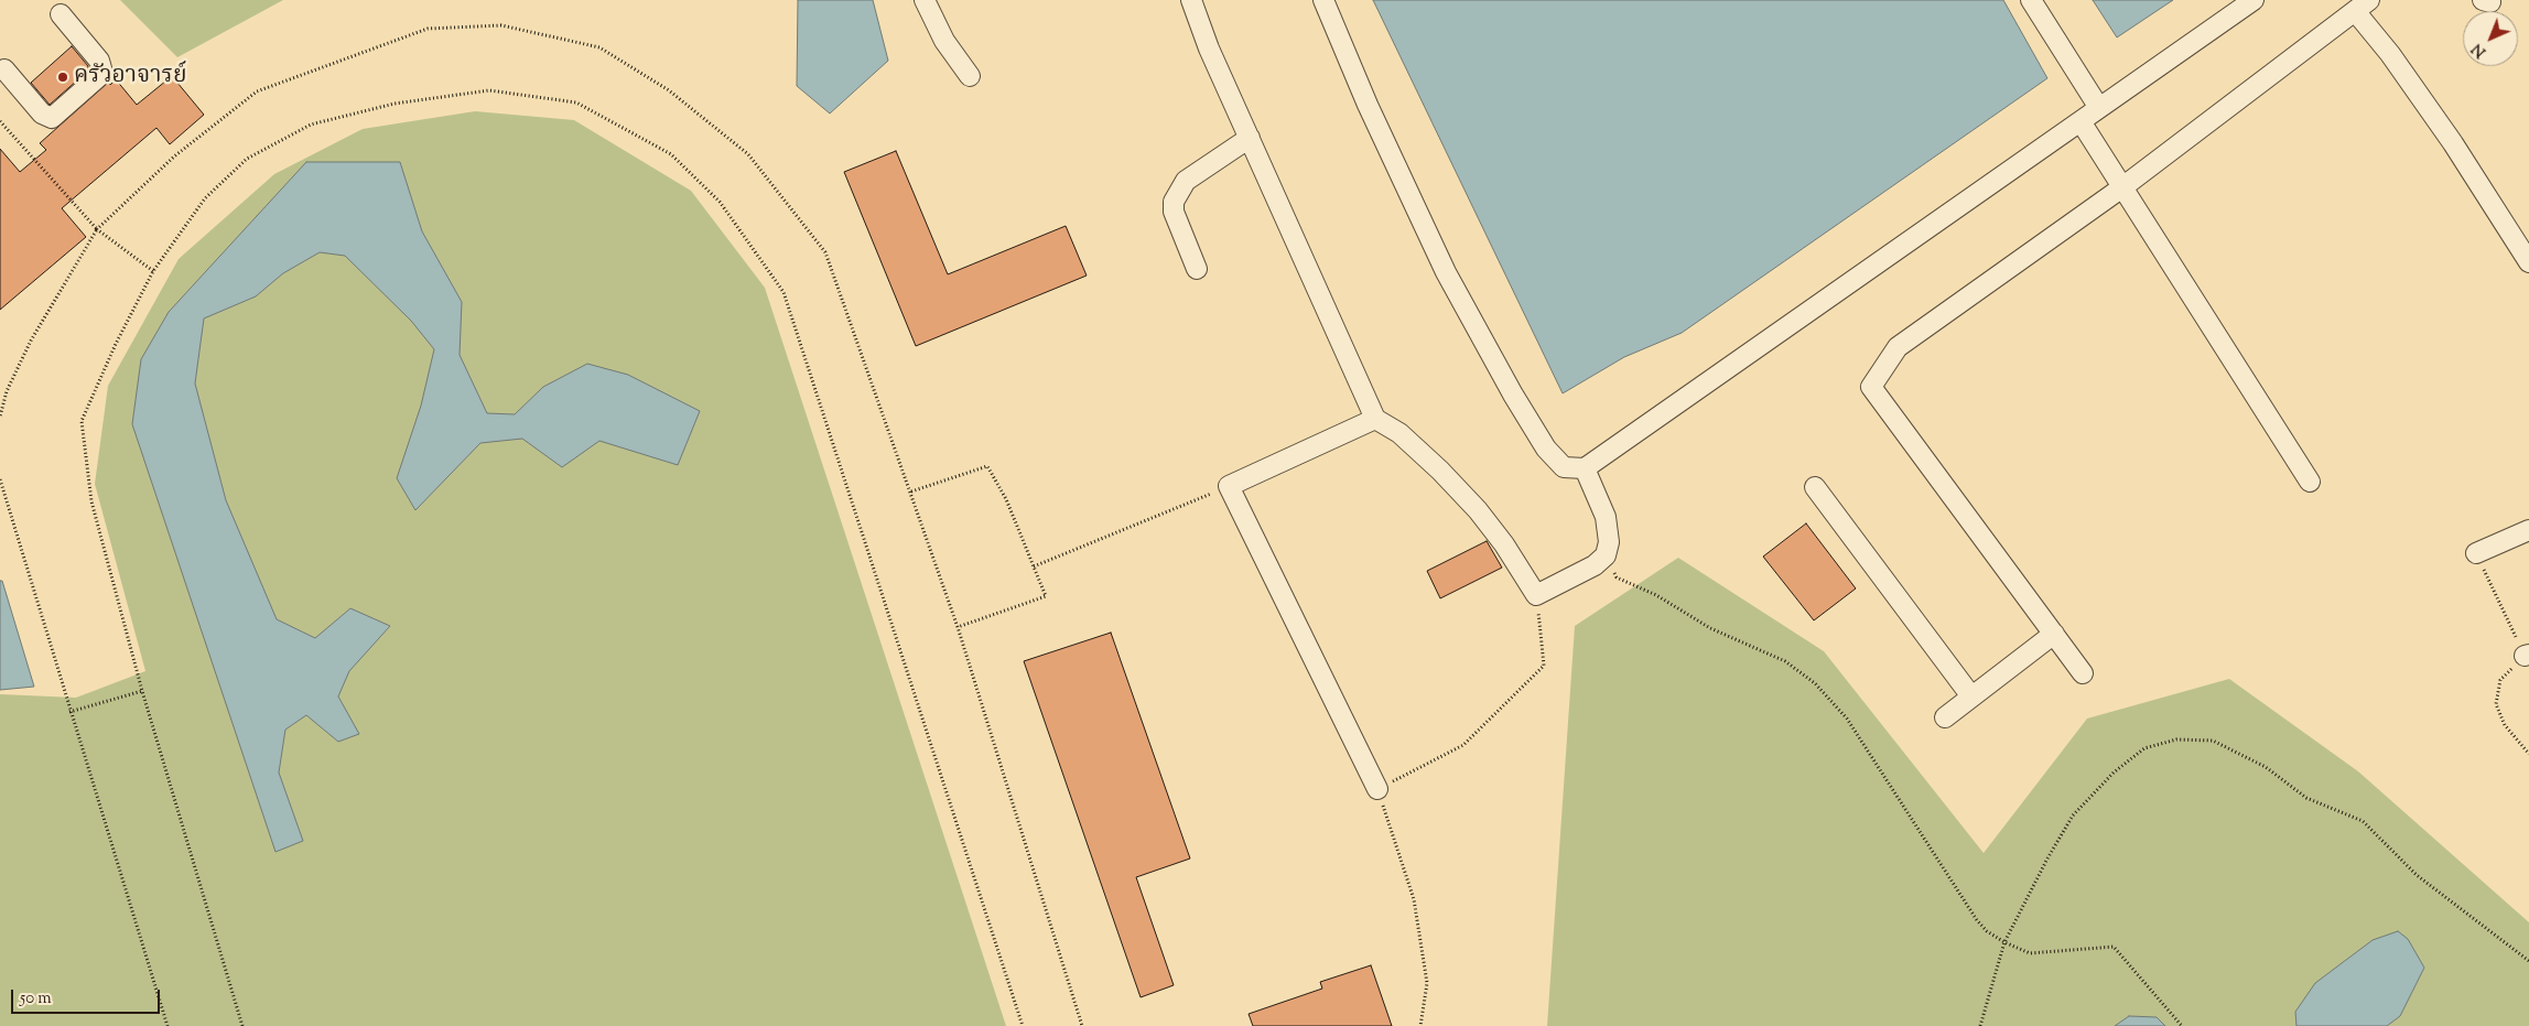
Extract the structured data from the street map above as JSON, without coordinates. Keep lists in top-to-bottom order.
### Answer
{
  "places": ["ครัวอาจารย์"],
  "scale_bar": "50 m",
  "north": "bottom left"
}
